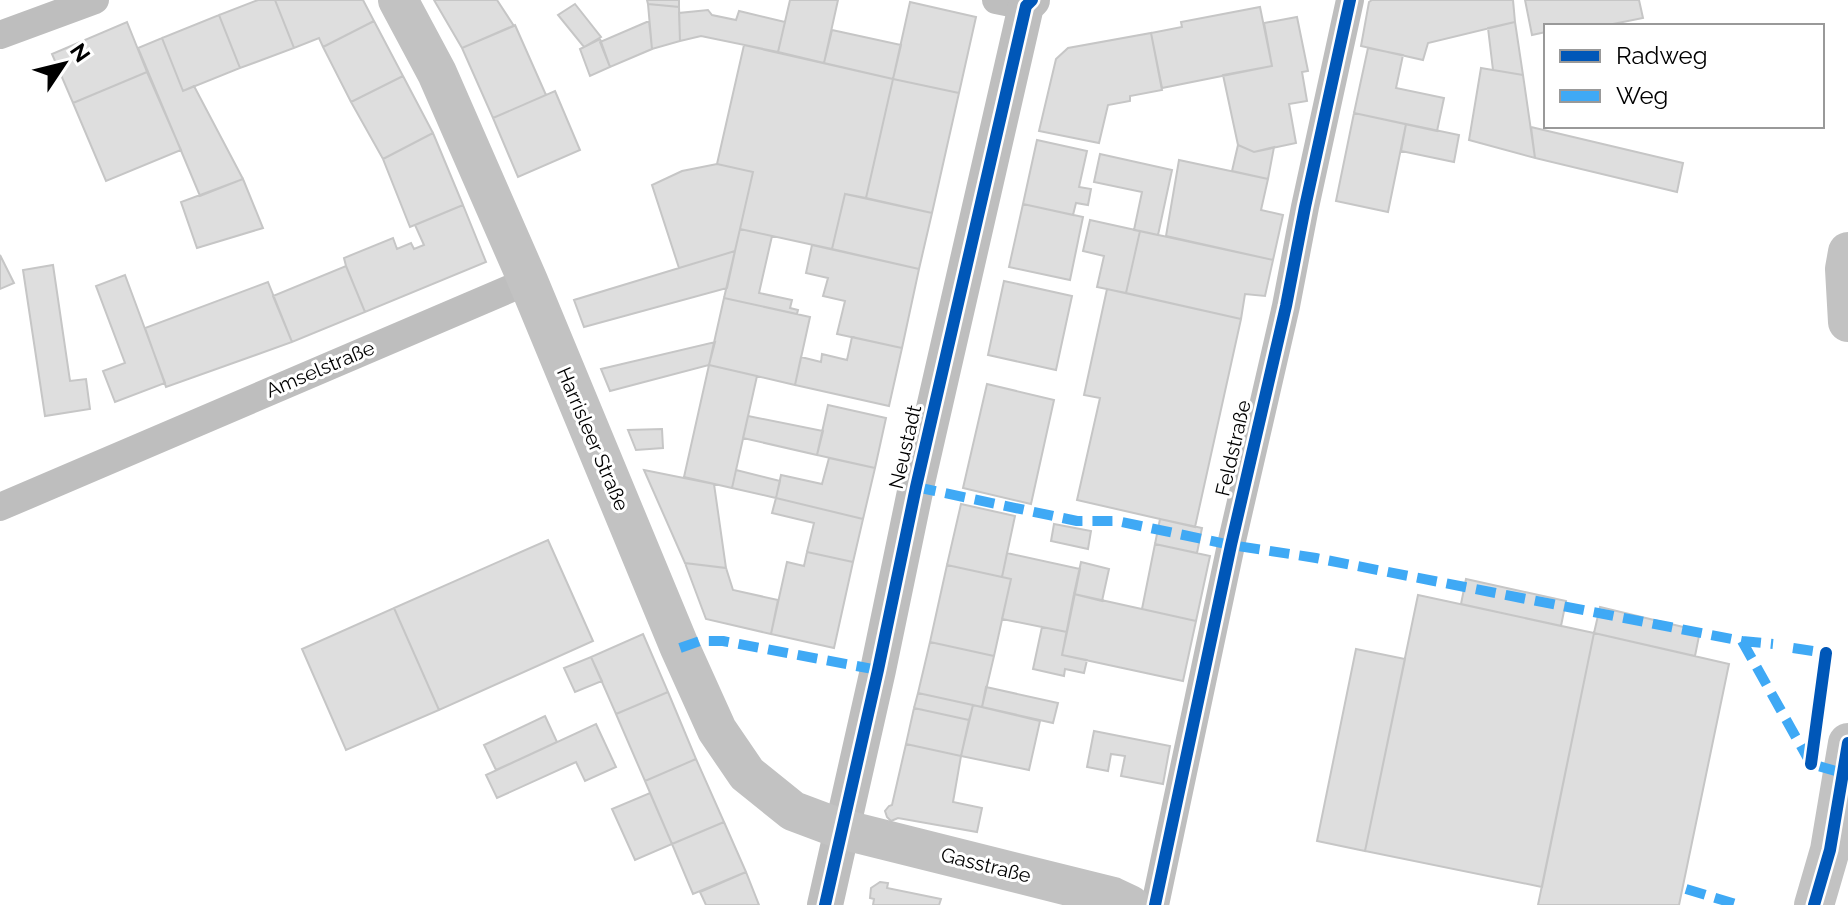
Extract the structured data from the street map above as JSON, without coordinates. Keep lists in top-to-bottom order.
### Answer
{
  "streets": {
    "main road": ["Harrisleer Straße", "Gasstraße"],
    "street": ["Amselstraße", "Neustadt", "Feldstraße"]
  },
  "crossings": [
    ["Amselstraße", "Harrisleer Straße"],
    ["Harrisleer Straße", "Neustadt"],
    ["Harrisleer Straße", "Gasstraße"],
    ["Neustadt", "Gasstraße"]
  ],
  "legend": ["Radweg", "Weg"],
  "north": "top right"
}
